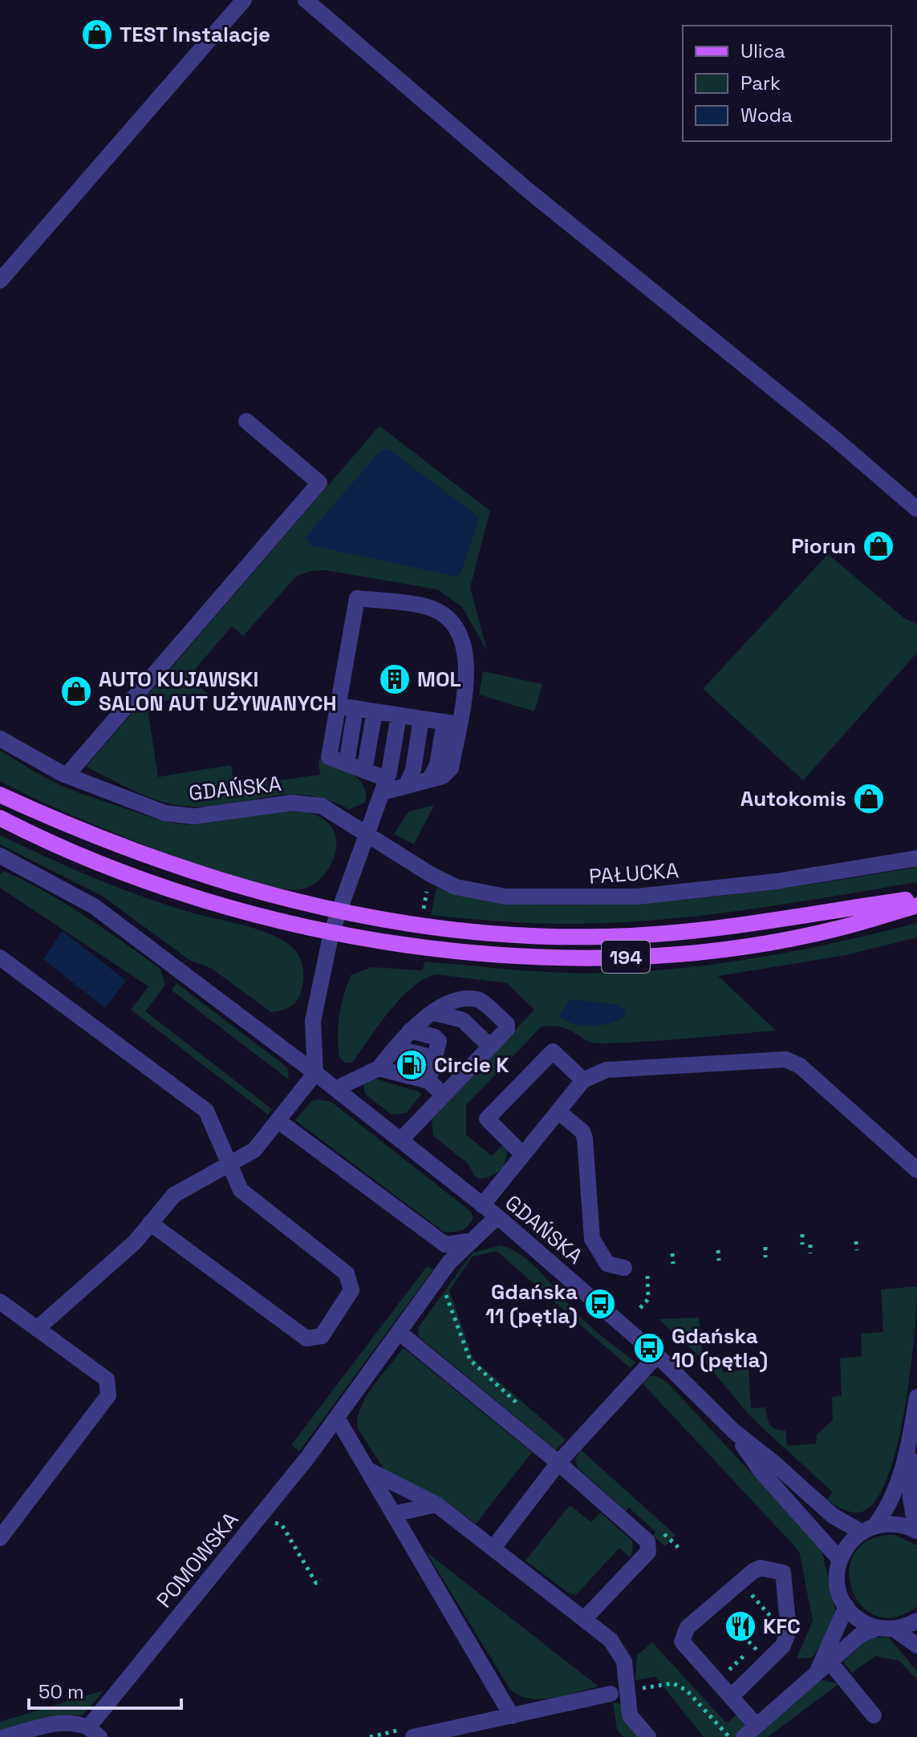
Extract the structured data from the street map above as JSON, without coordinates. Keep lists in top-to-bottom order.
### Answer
{
  "streets": {
    "main road": ["194"],
    "street": ["GDAŃSKA", "PAŁUCKA", "POMOWSKA"]
  },
  "crossings": [
    ["GDAŃSKA", "PAŁUCKA"],
    ["GDAŃSKA", "POMOWSKA"]
  ],
  "places": {
    "shop": [
      "TEST Instalacje",
      "Piorun",
      "AUTO KUJAWSKI SALON AUT UŻYWANYCH",
      "Autokomis"
    ],
    "building": ["MOL"],
    "fuel station": ["Circle K"],
    "bus stop": ["Gdańska 11 (pętla)", "Gdańska 10 (pętla)"],
    "restaurant": ["KFC"]
  },
  "legend": ["Ulica", "Park", "Woda"],
  "scale_bar": "50 m"
}
